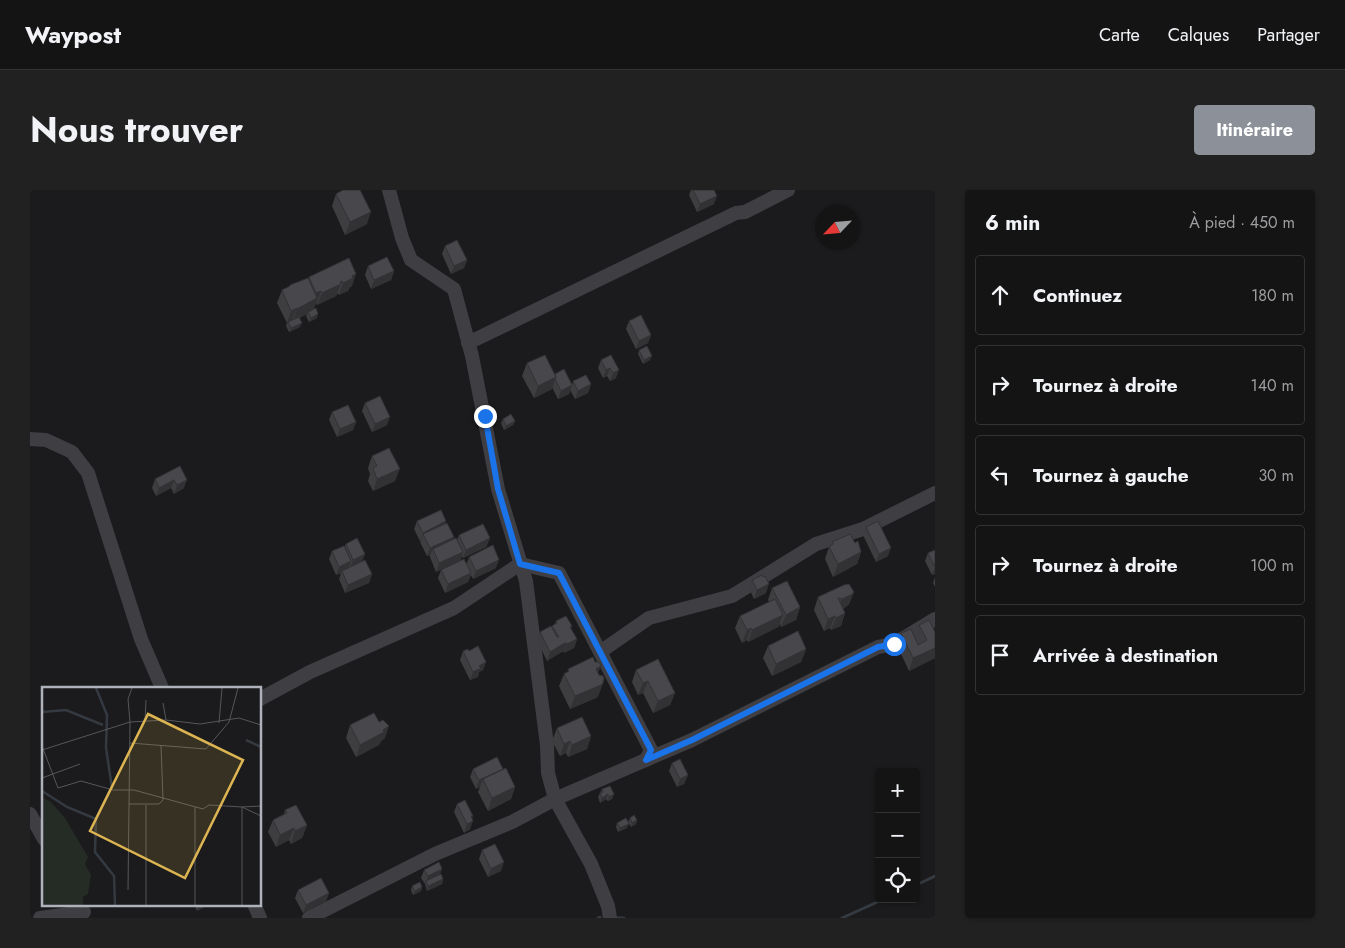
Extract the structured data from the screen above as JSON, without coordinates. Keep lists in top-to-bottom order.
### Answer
{
  "north": "bottom left",
  "page": {
    "header": "Waypost",
    "nav": ["Carte", "Calques", "Partager"],
    "title": "Nous trouver",
    "buttons": "Itinéraire",
    "heading": ["6 min", "À pied · 450 m"],
    "list": [
      ["Continuez", "180 m"],
      ["Tournez à droite", "140 m"],
      ["Tournez à gauche", "30 m"],
      ["Tournez à droite", "100 m"],
      "Arrivée à destination"
    ],
    "map_buttons": ["+", "−"]
  }
}
